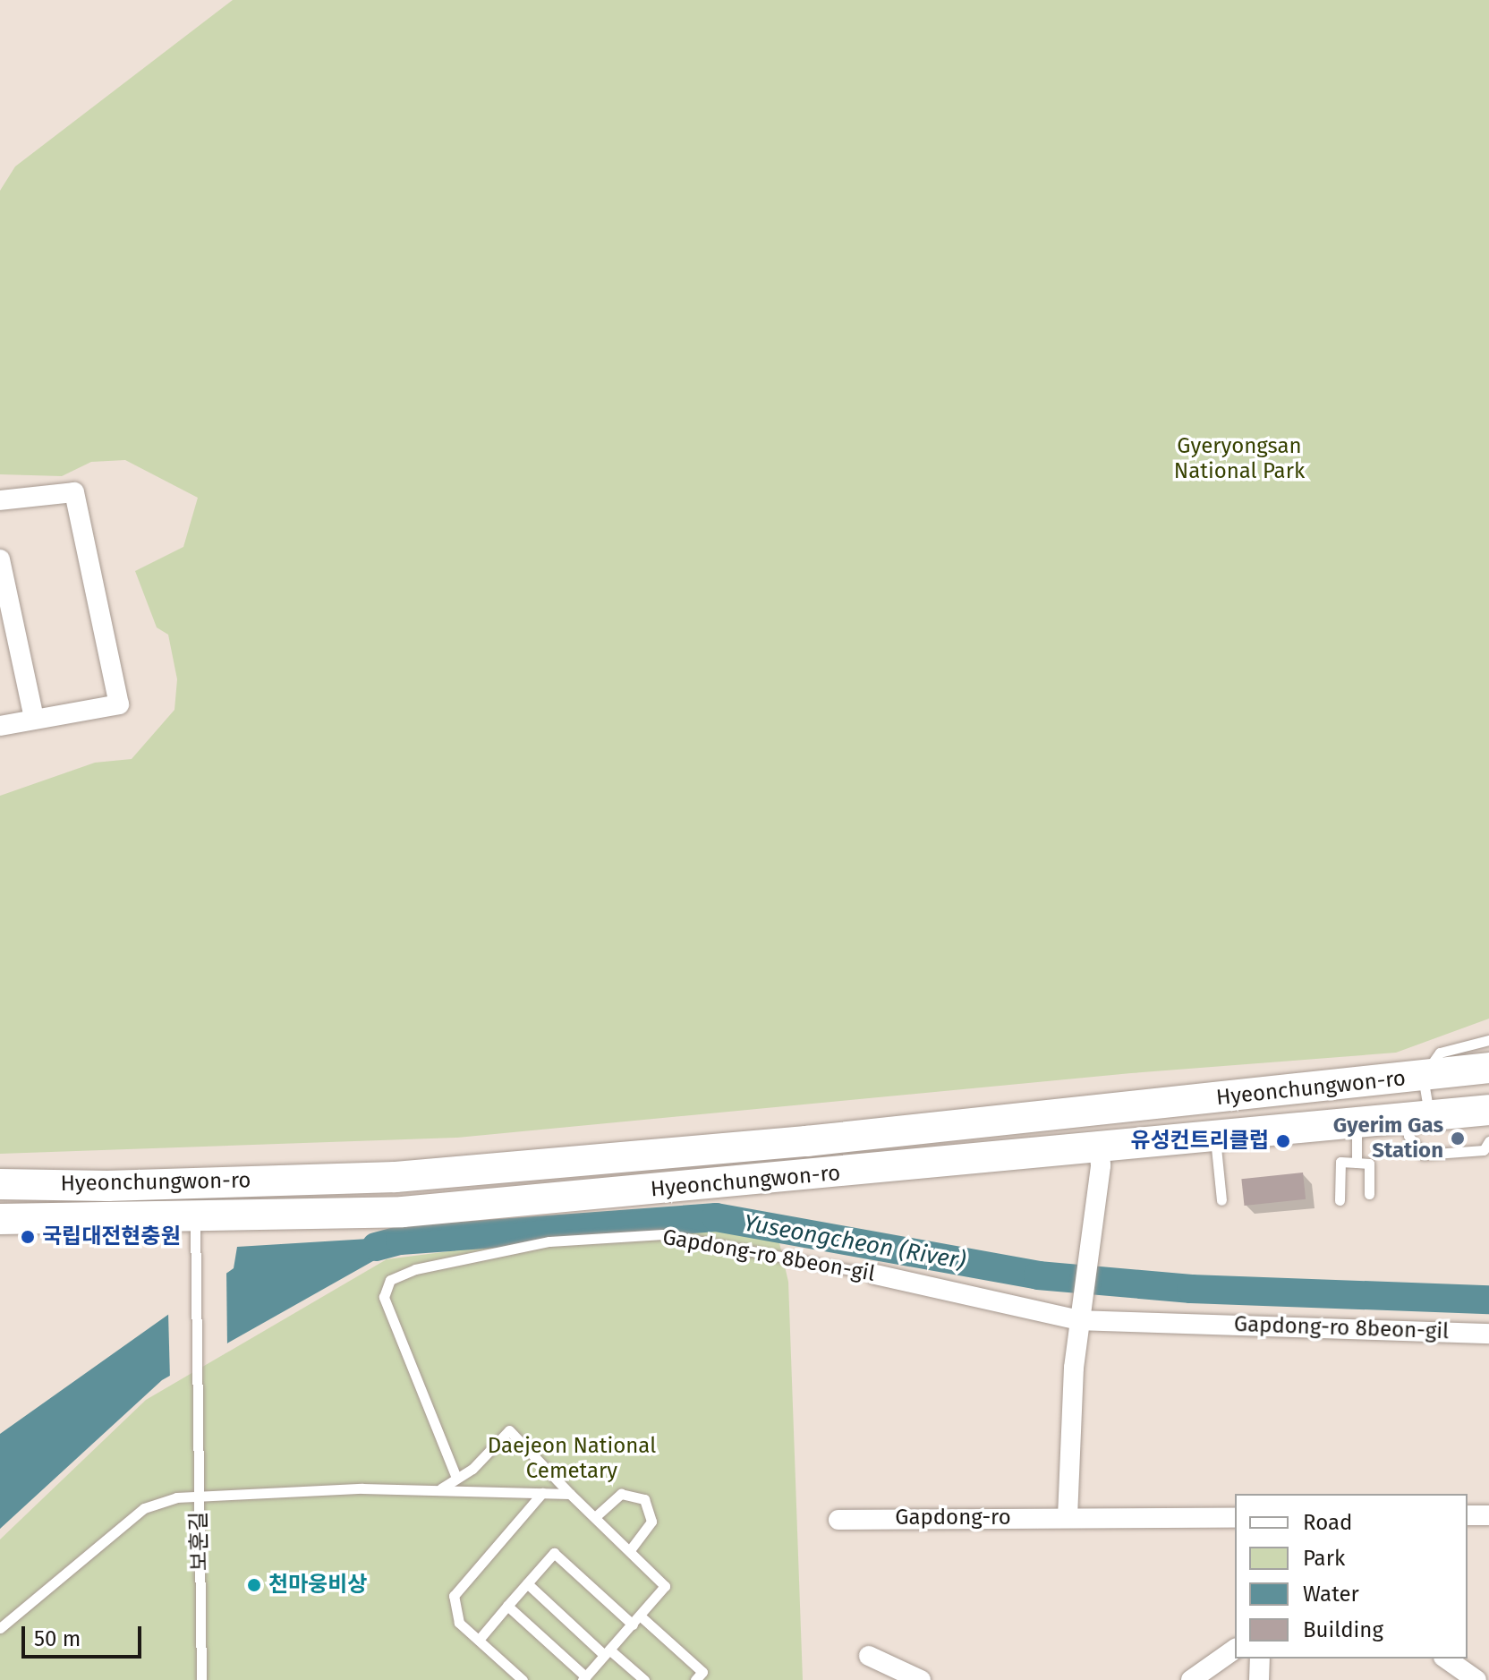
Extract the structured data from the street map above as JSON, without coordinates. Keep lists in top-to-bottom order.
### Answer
{
  "streets": {
    "main road": ["Hyeonchungwon-ro"],
    "street": ["Gapdong-ro 8beon-gil", "Gapdong-ro"],
    "lane": ["보훈길"]
  },
  "crossings": [
    ["Hyeonchungwon-ro", "보훈길"]
  ],
  "water": ["Yuseongcheon (River)"],
  "parks": ["Gyeryongsan National Park", "Daejeon National Cemetary"],
  "places": [
    "Gyerim Gas Station",
    "유성컨트리클럽",
    "국립대전현충원",
    "천마웅비상"
  ],
  "legend": [
    "Road",
    "Park",
    "Water",
    "Building"
  ],
  "scale_bar": "50 m"
}
